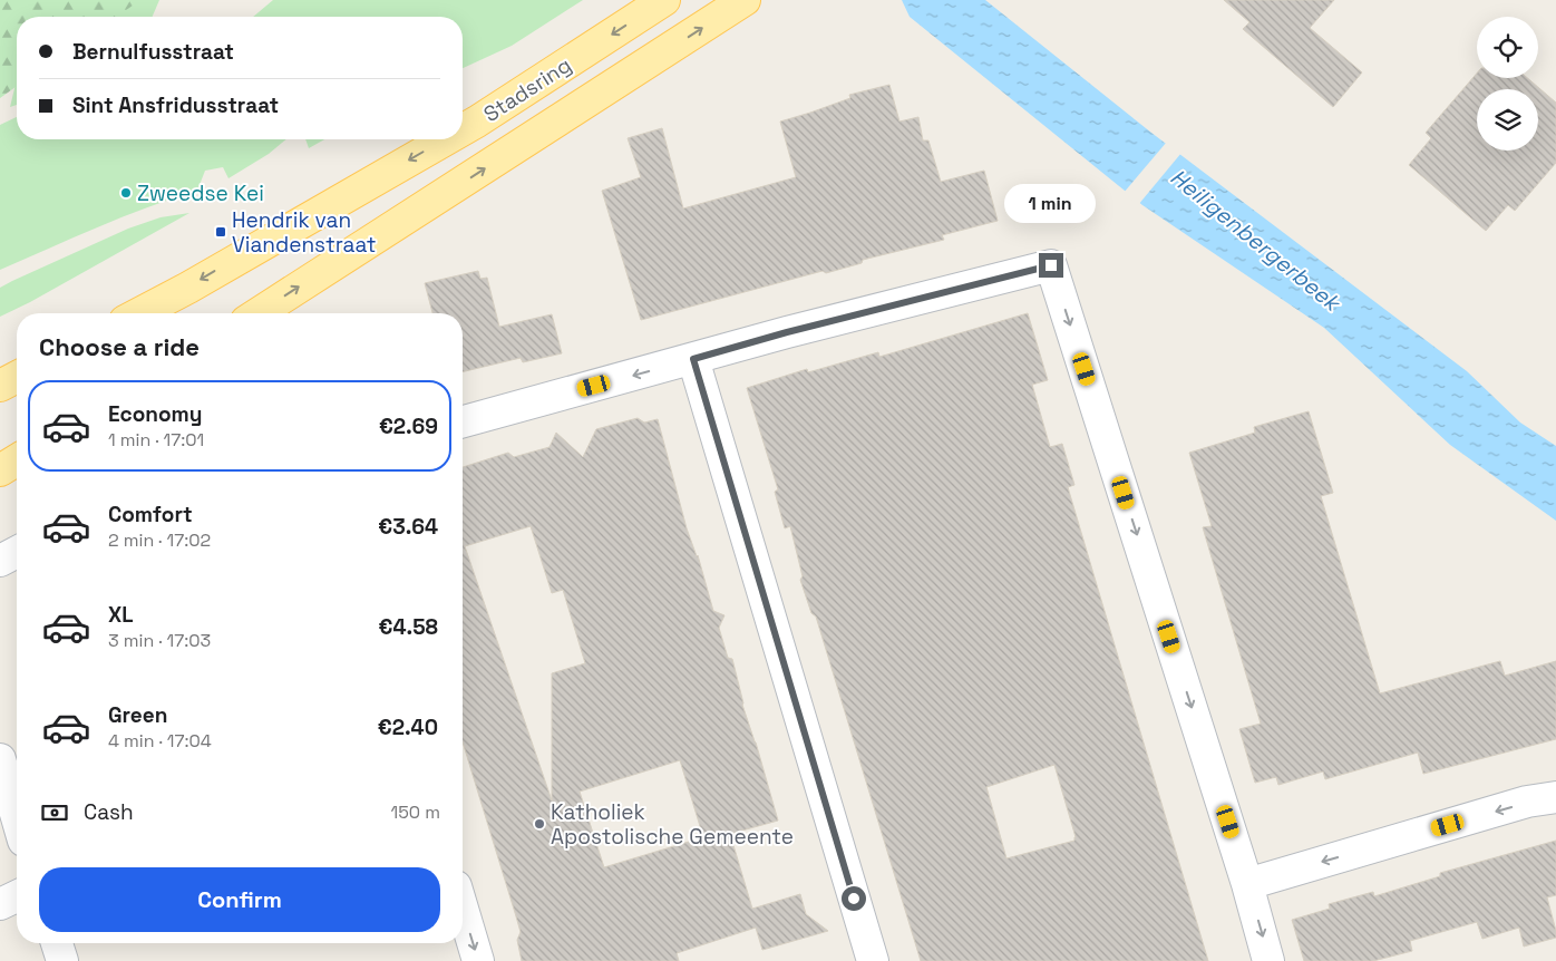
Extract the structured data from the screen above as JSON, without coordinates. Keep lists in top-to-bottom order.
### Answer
{
  "streets": {
    "main road": ["Stadsring"]
  },
  "water": ["Heiligenbergerbeek"],
  "places": {
    "other": ["Zweedse Kei", "Katholiek Apostolische Gemeente"],
    "transit": ["Hendrik van Viandenstraat"]
  },
  "page": {
    "banner": ["Bernulfusstraat", "Sint Ansfridusstraat"],
    "bubble": "1 min",
    "heading": "Choose a ride",
    "list": [
      {
        "name": "Economy",
        "note": "1 min · 17:01",
        "value": "€2.69"
      },
      {
        "name": "Comfort",
        "note": "2 min · 17:02",
        "value": "€3.64"
      },
      {
        "name": "XL",
        "note": "3 min · 17:03",
        "value": "€4.58"
      },
      {
        "name": "Green",
        "note": "4 min · 17:04",
        "value": "€2.40"
      }
    ],
    "pay": ["Cash", "150 m"],
    "buttons": "Confirm"
  }
}
